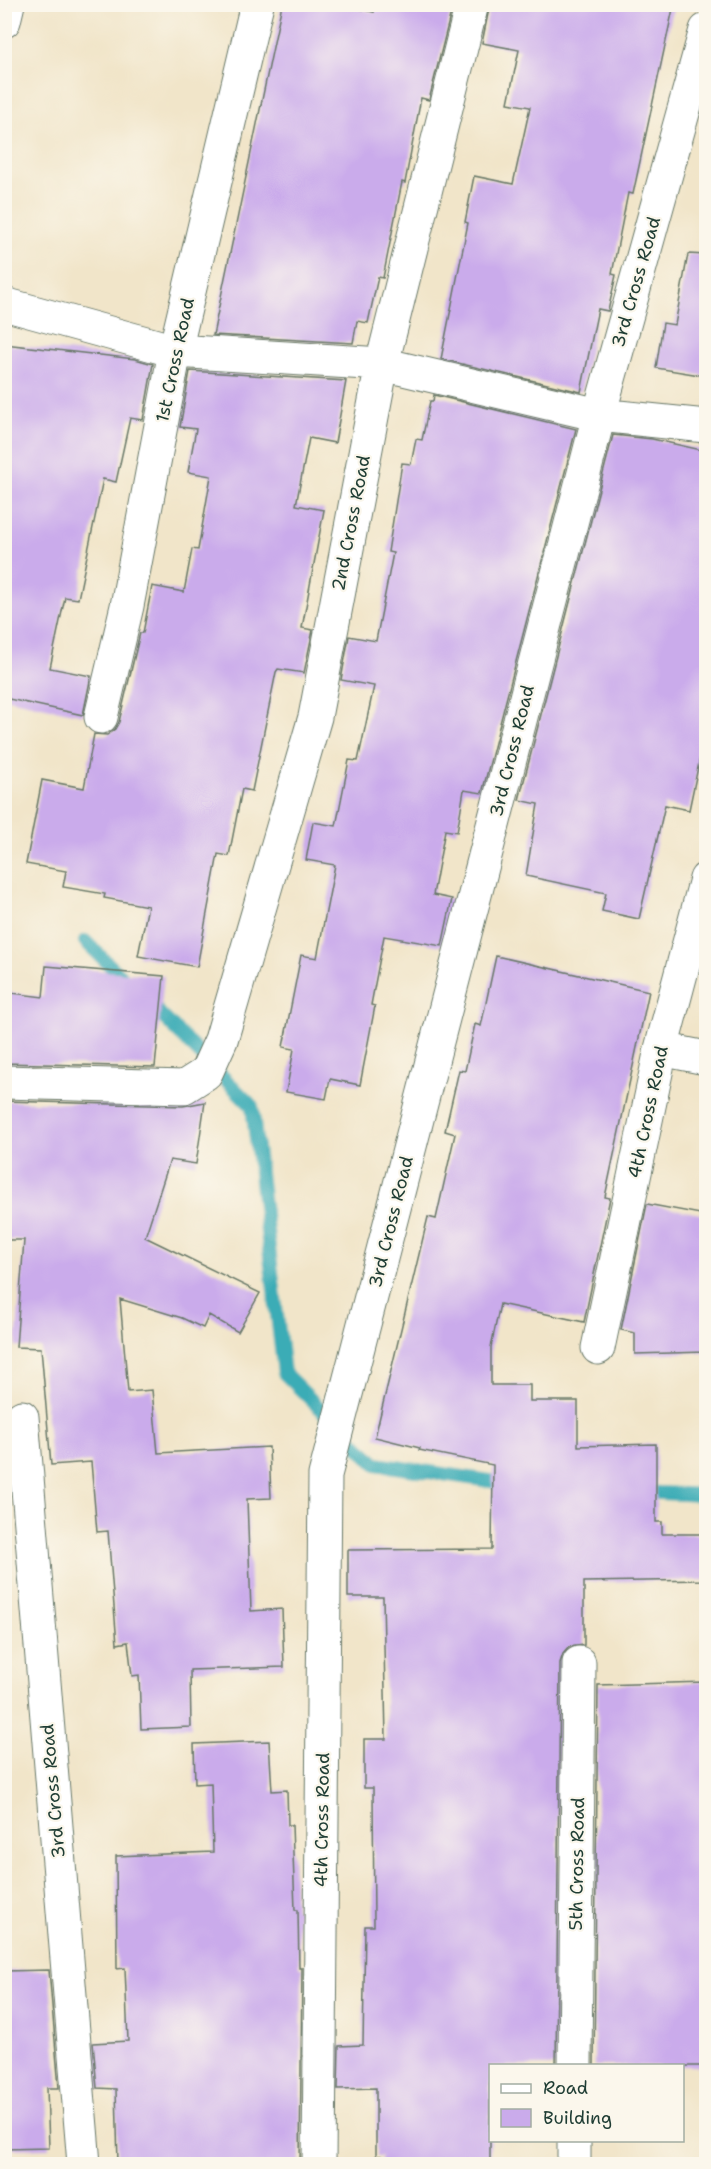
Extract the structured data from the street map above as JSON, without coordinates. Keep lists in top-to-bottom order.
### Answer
{
  "streets": {
    "street": [
      "3rd Cross Road",
      "1st Cross Road",
      "2nd Cross Road",
      "4th Cross Road",
      "5th Cross Road"
    ]
  },
  "crossings": [
    ["3rd Cross Road", "4th Cross Road"]
  ],
  "legend": ["Road", "Building"]
}
